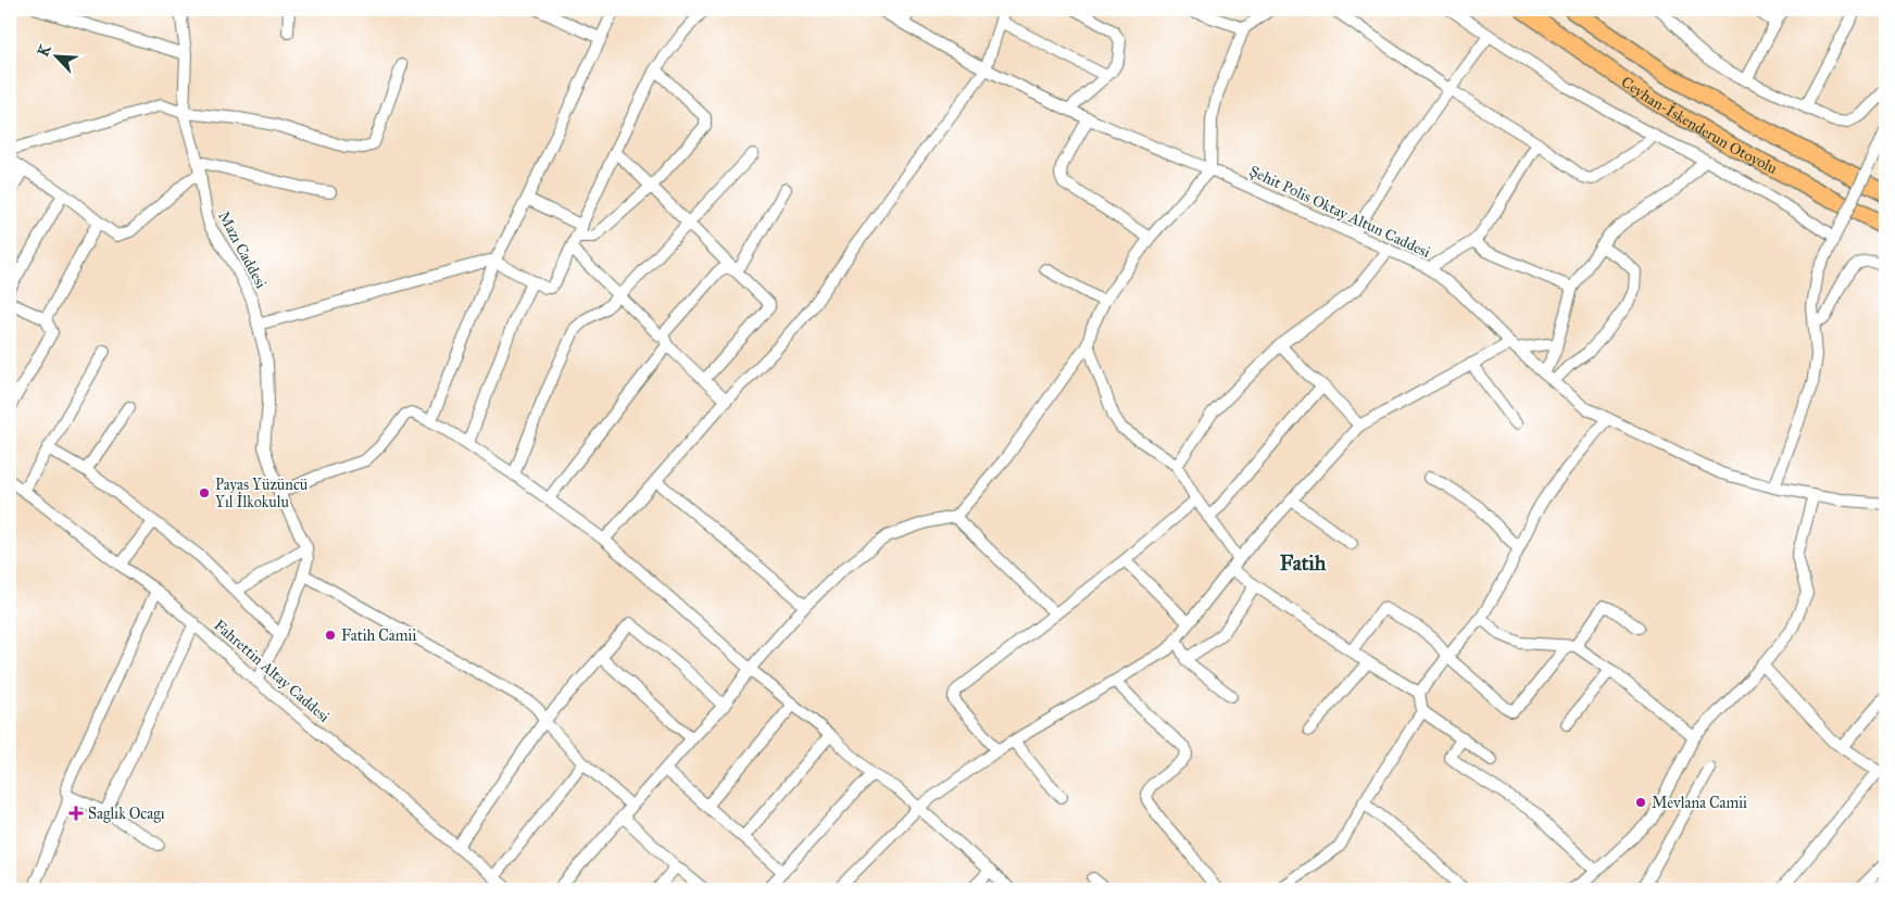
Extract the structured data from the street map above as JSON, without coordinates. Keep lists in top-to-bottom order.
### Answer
{
  "streets": {
    "highway": ["Ceyhan-İskenderun Otoyolu"],
    "street": ["Şehit Polis Oktay Altun Caddesi", "Mazı Caddesi", "Fahrettin Altay Caddesi"]
  },
  "districts": ["Fatih"],
  "places": {
    "other": ["Payas Yüzüncü Yıl İlkokulu", "Fatih Camii", "Mevlana Camii"],
    "health": ["Saglık Ocagı"]
  },
  "north": "top left"
}
